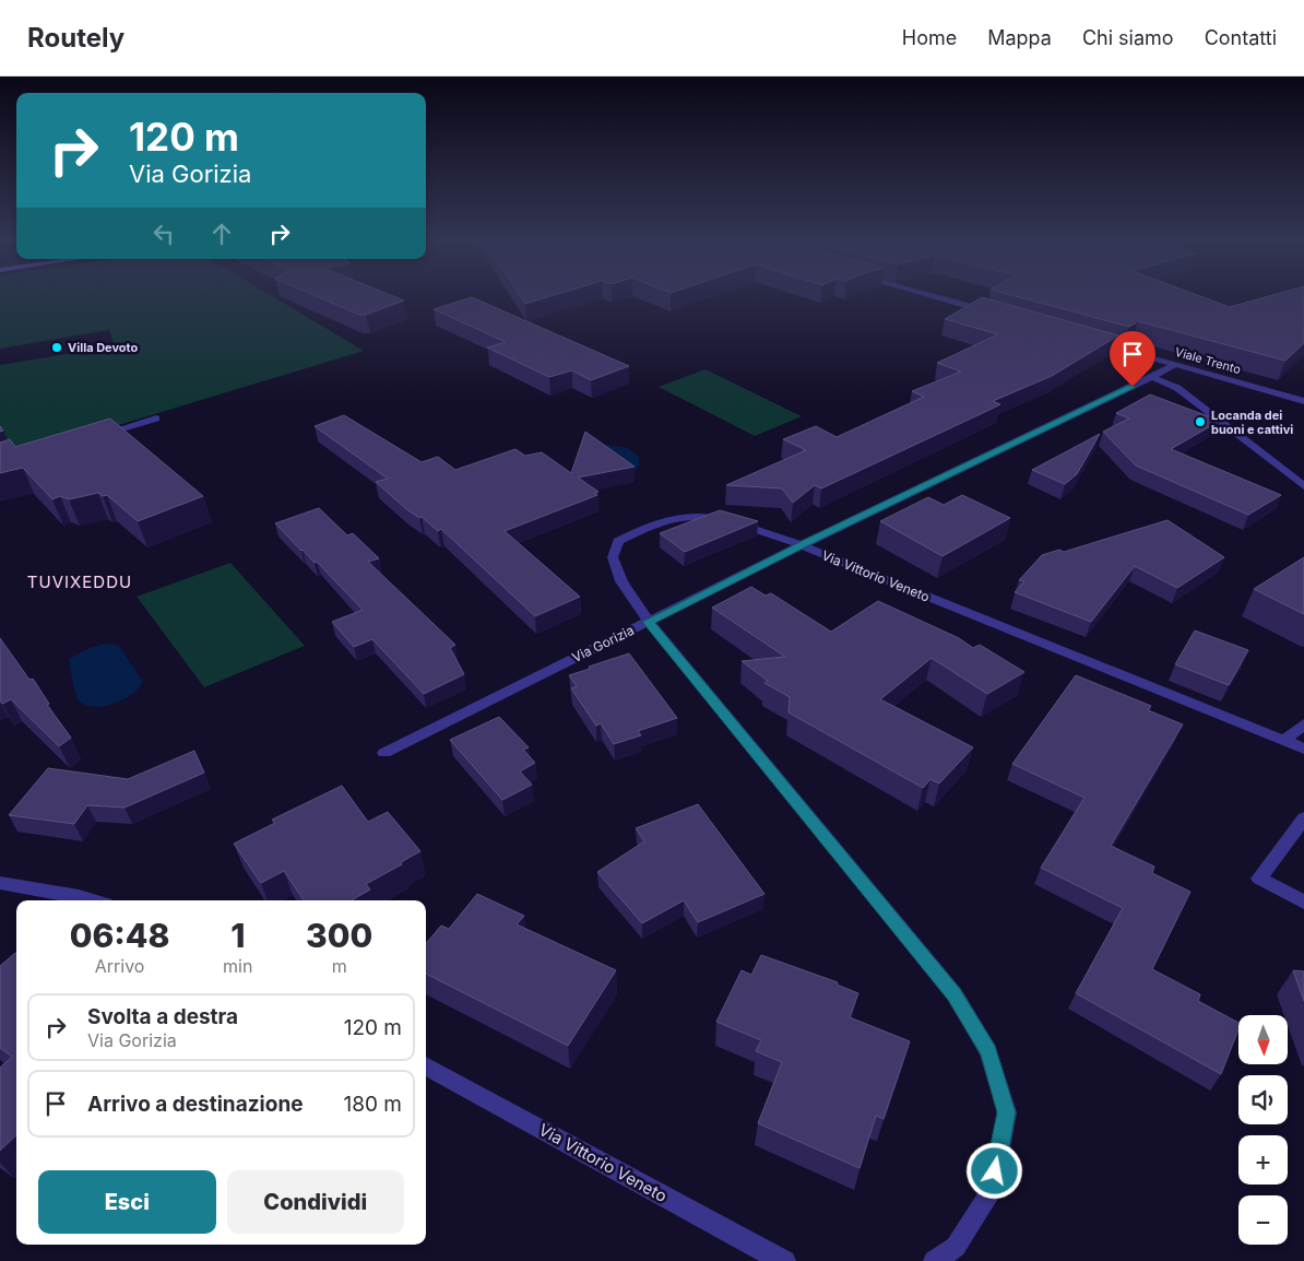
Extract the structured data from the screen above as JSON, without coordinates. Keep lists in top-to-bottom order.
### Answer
{
  "streets": {
    "street": ["Viale Trento", "Via Vittorio Veneto", "Via Gorizia"]
  },
  "crossings": [
    ["Viale Trento", "Via Gorizia"],
    ["Via Vittorio Veneto", "Via Gorizia"]
  ],
  "districts": ["TUVIXEDDU"],
  "places": ["Villa Devoto", "Locanda dei buoni e cattivi"],
  "north": "bottom",
  "page": {
    "header": "Routely",
    "nav": [
      "Home",
      "Mappa",
      "Chi siamo",
      "Contatti"
    ],
    "turn": ["120 m", "Via Gorizia"],
    "eta": [
      "06:48",
      "Arrivo",
      "1",
      "min",
      "300",
      "m"
    ],
    "list": [
      {
        "name": "Svolta a destra",
        "note": "Via Gorizia",
        "value": "120 m"
      },
      {
        "name": "Arrivo a destinazione",
        "value": "180 m"
      }
    ],
    "map_buttons": ["+", "−"],
    "buttons": ["Esci", "Condividi"]
  }
}
